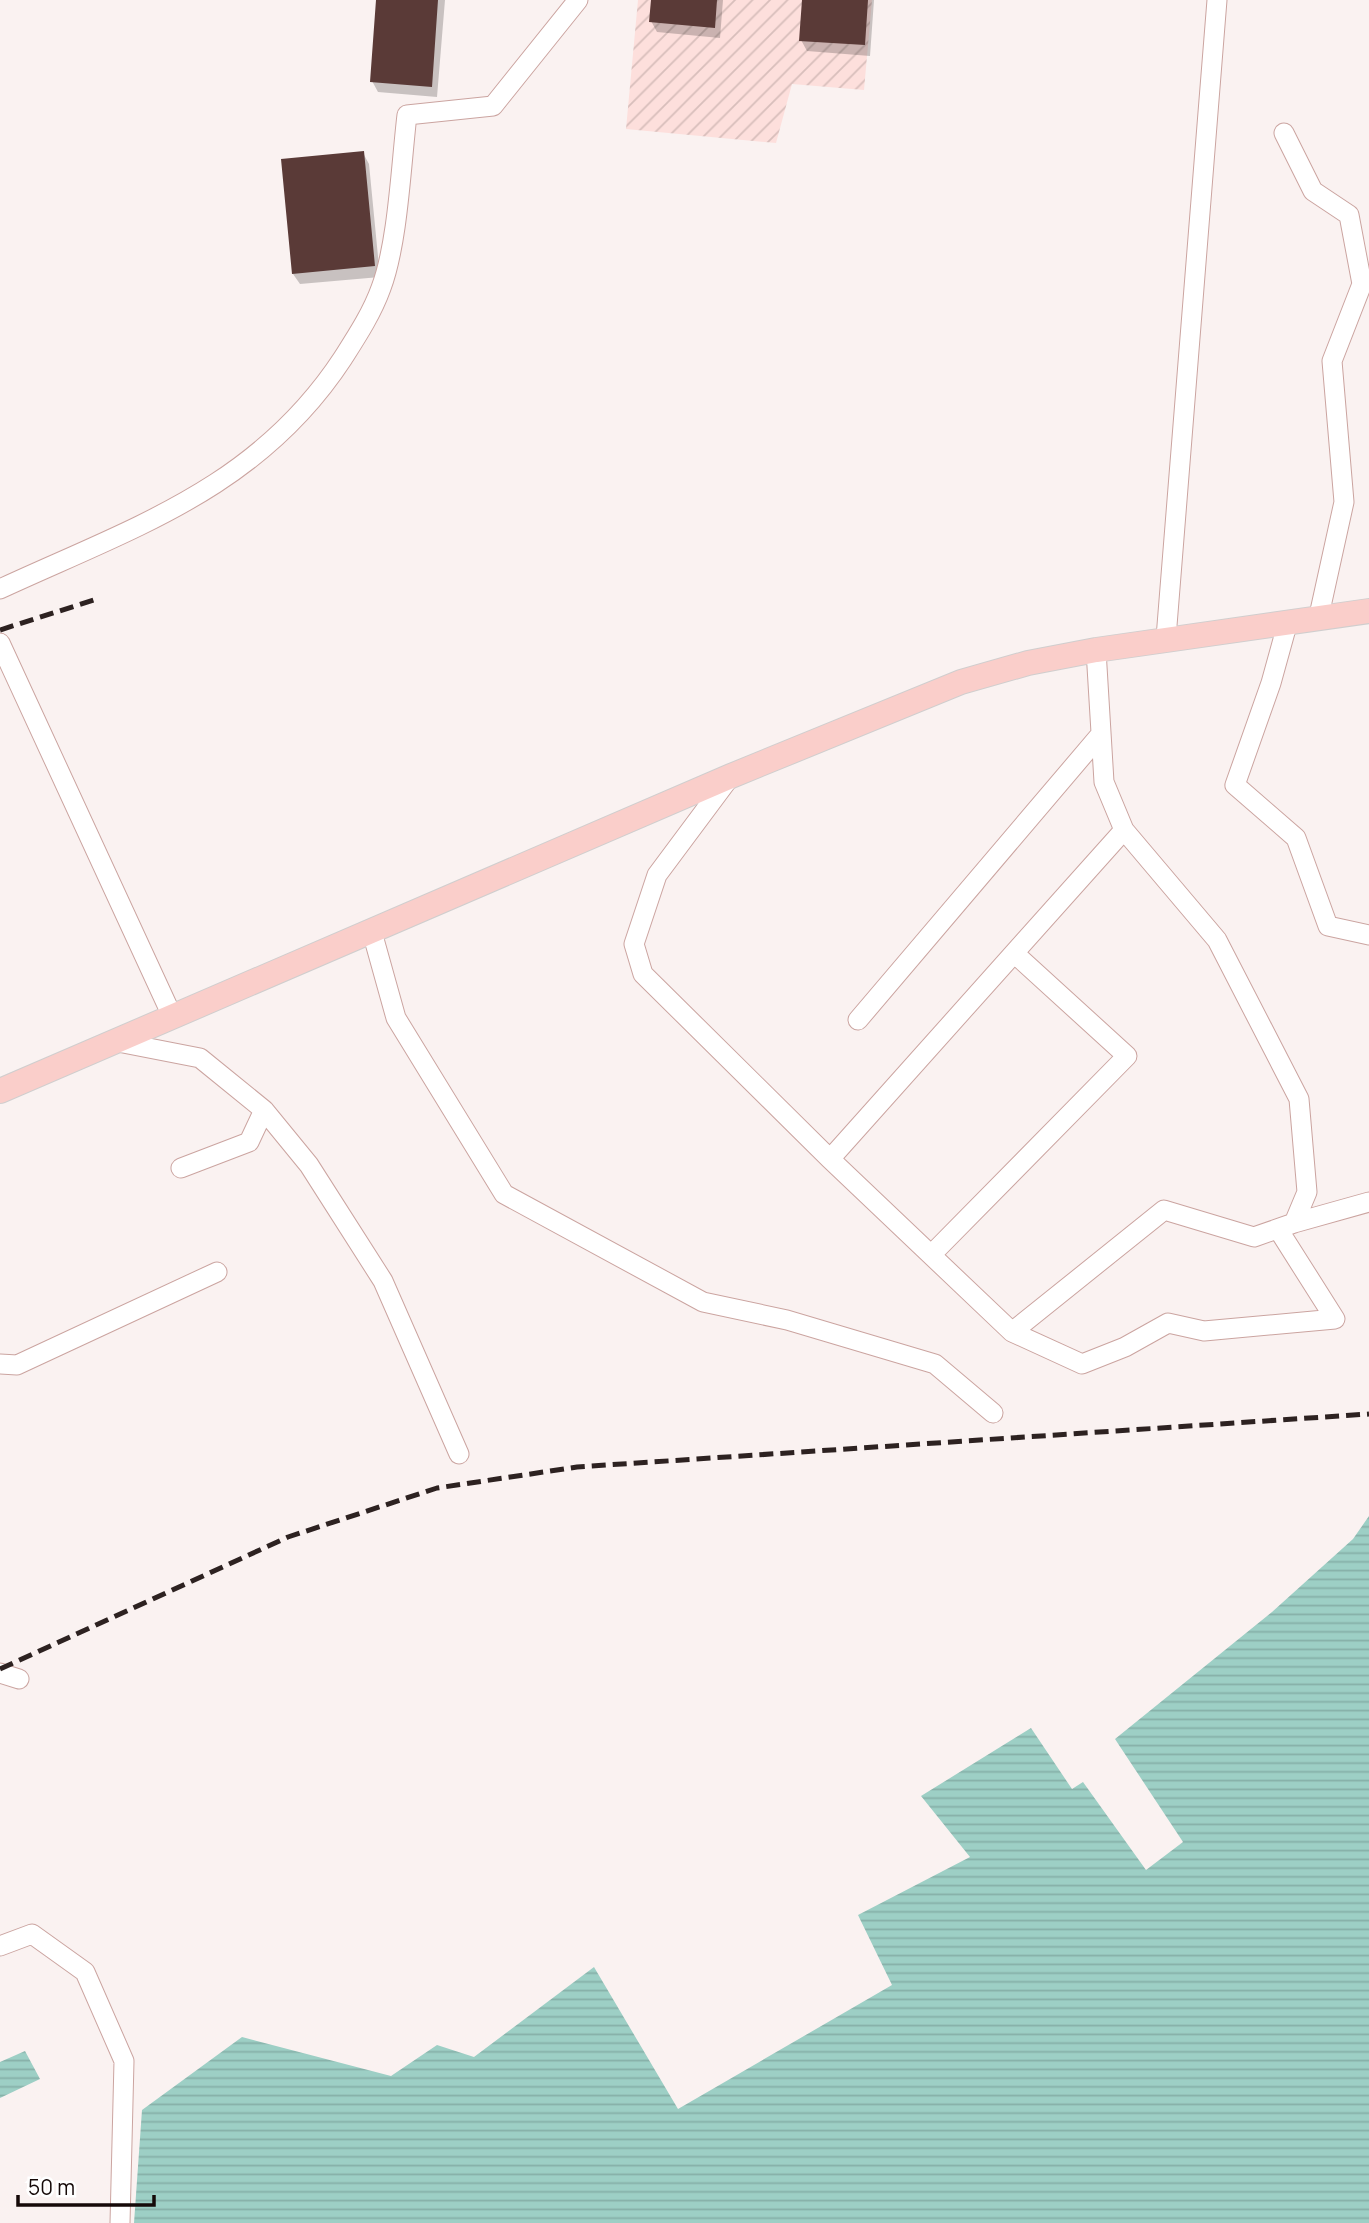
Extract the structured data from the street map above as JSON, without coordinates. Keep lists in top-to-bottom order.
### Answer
{
  "scale_bar": "50 m"
}
